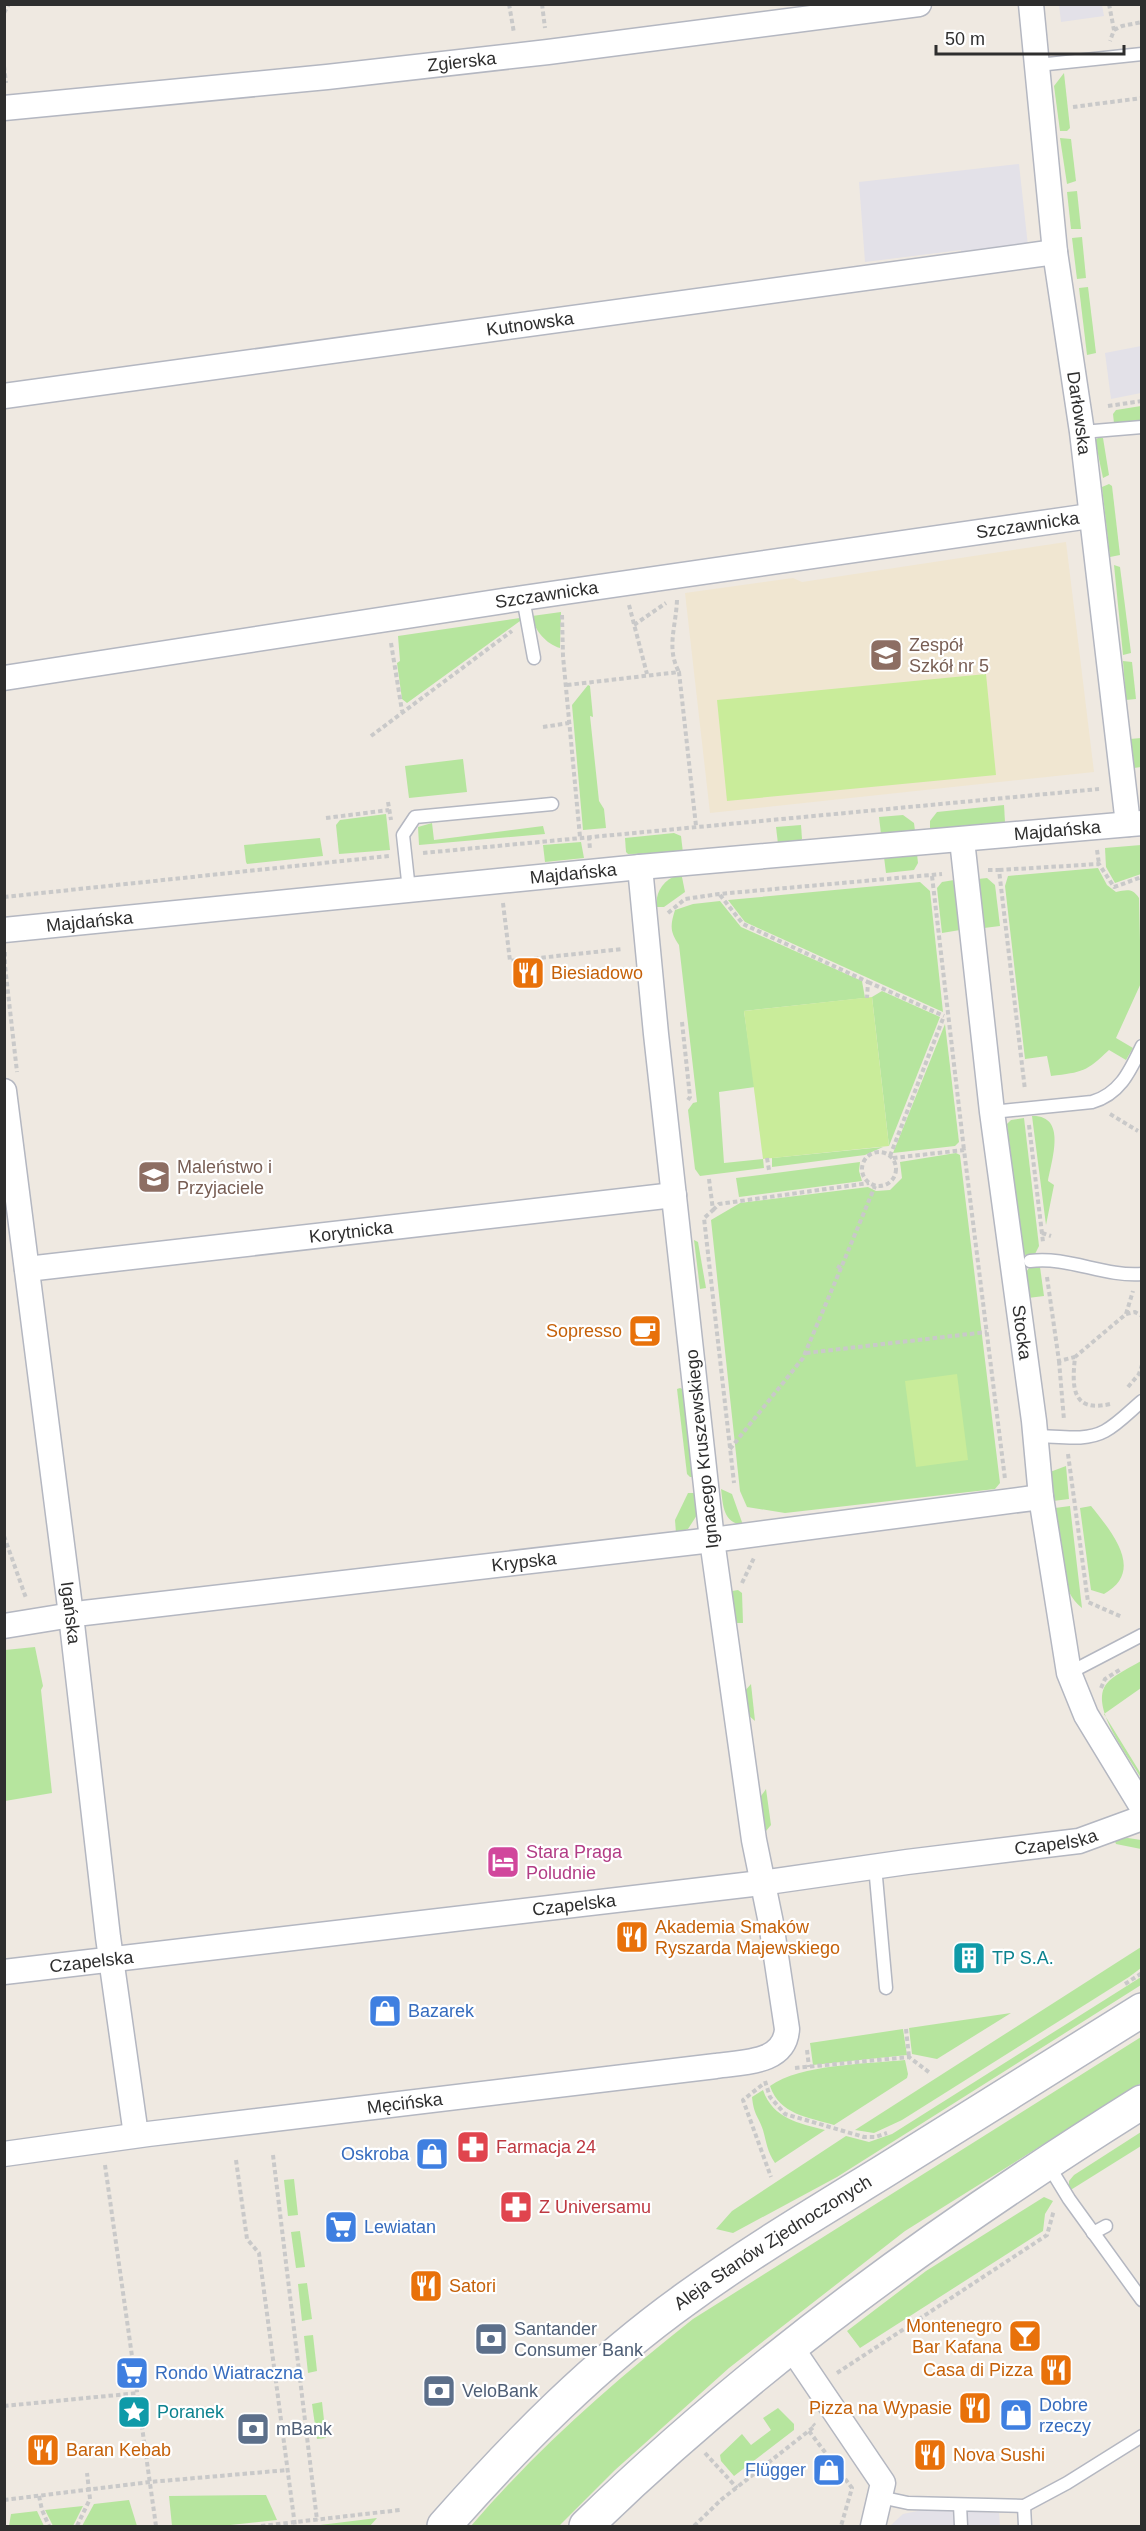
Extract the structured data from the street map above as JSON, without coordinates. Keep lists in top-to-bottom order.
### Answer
{
  "streets": {
    "main road": ["Aleja Stanów Zjednoczonych"],
    "street": [
      "Zgierska",
      "Kutnowska",
      "Darłowska",
      "Szczawnicka",
      "Majdańska",
      "Korytnicka",
      "Stocka",
      "Ignacego Kruszewskiego",
      "Krypska",
      "Igańska",
      "Czapelska",
      "Męcińska"
    ]
  },
  "crossings": [
    ["Kutnowska", "Darłowska"],
    ["Darłowska", "Szczawnicka"],
    ["Darłowska", "Majdańska"],
    ["Majdańska", "Stocka"],
    ["Majdańska", "Ignacego Kruszewskiego"],
    ["Korytnicka", "Ignacego Kruszewskiego"],
    ["Korytnicka", "Igańska"],
    ["Stocka", "Krypska"],
    ["Ignacego Kruszewskiego", "Krypska"],
    ["Ignacego Kruszewskiego", "Czapelska"],
    ["Ignacego Kruszewskiego", "Męcińska"],
    ["Krypska", "Igańska"],
    ["Igańska", "Czapelska"],
    ["Igańska", "Męcińska"]
  ],
  "places": {
    "school or university": ["Zespół Szkół nr 5", "Maleństwo i Przyjaciele"],
    "restaurant": [
      "Biesiadowo",
      "Akademia Smaków Ryszarda Majewskiego",
      "Satori",
      "Casa di Pizza",
      "Pizza na Wypasie",
      "Baran Kebab",
      "Nova Sushi"
    ],
    "cafe": ["Sopresso"],
    "hotel": ["Stara Praga Poludnie"],
    "building": ["TP S.A."],
    "shop": [
      "Bazarek",
      "Oskroba",
      "Dobre rzeczy",
      "Flügger"
    ],
    "pharmacy": ["Farmacja 24", "Z Universamu"],
    "supermarket": ["Lewiatan", "Rondo Wiatraczna"],
    "bar": ["Montenegro Bar Kafana"],
    "bank": ["Santander Consumer Bank", "VeloBank", "mBank"],
    "place": ["Poranek"]
  },
  "scale_bar": "50 m"
}
